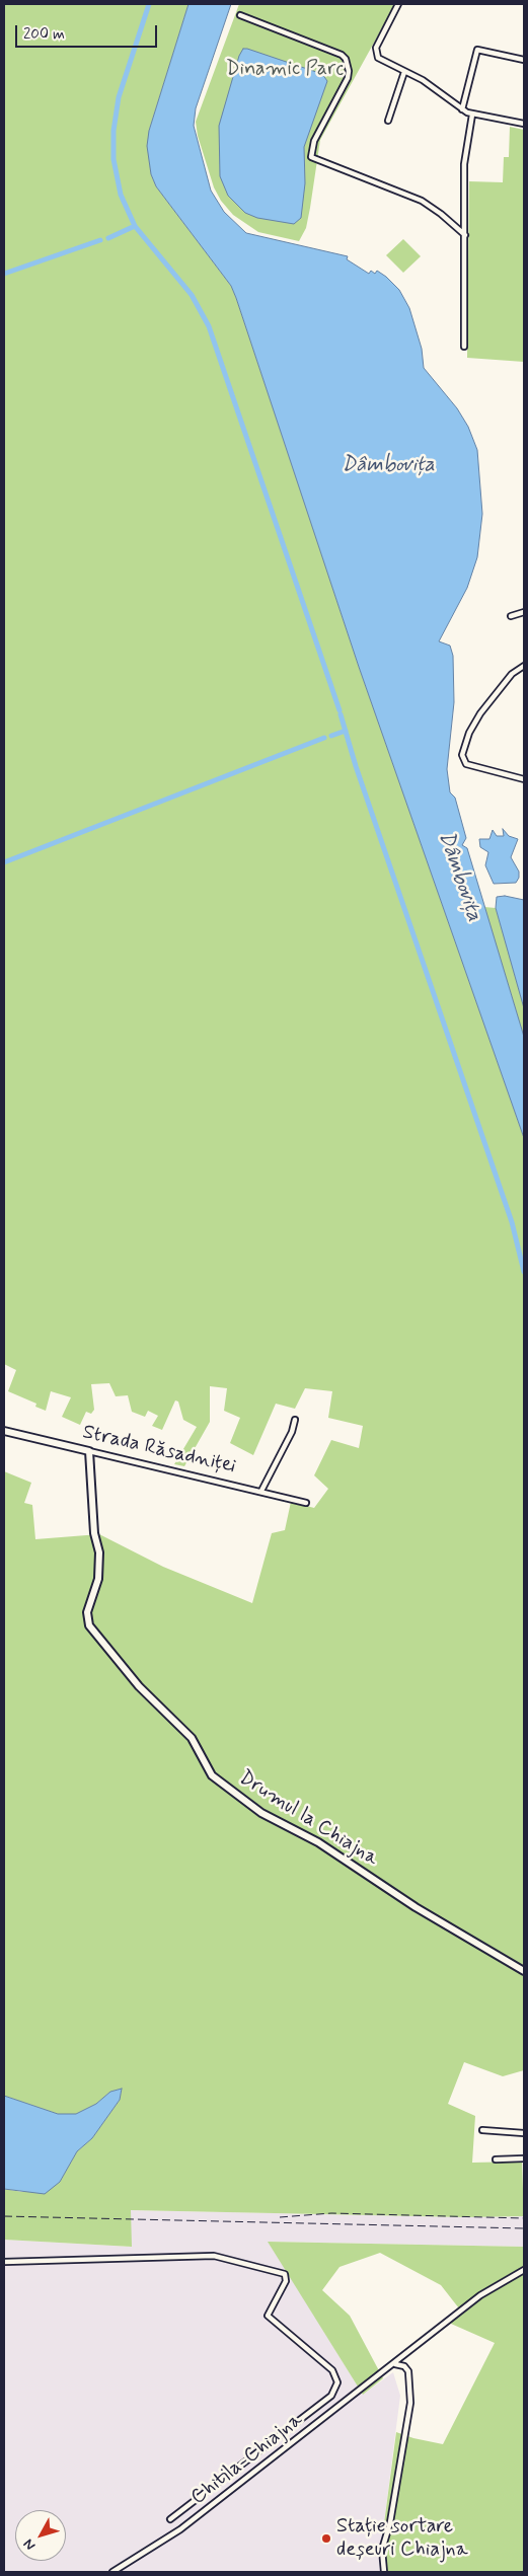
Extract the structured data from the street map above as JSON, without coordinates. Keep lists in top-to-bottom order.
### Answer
{
  "streets": {
    "main road": ["Strada Răsadniței", "Drumul la Chiajna"],
    "street": ["Chitila-Chiajna"]
  },
  "crossings": [
    ["Strada Răsadniței", "Drumul la Chiajna"]
  ],
  "water": ["Dâmbovița"],
  "parks": ["Dinamic Parc"],
  "places": ["Stație sortare deșeuri Chiajna"],
  "scale_bar": "200 m",
  "north": "bottom left"
}
